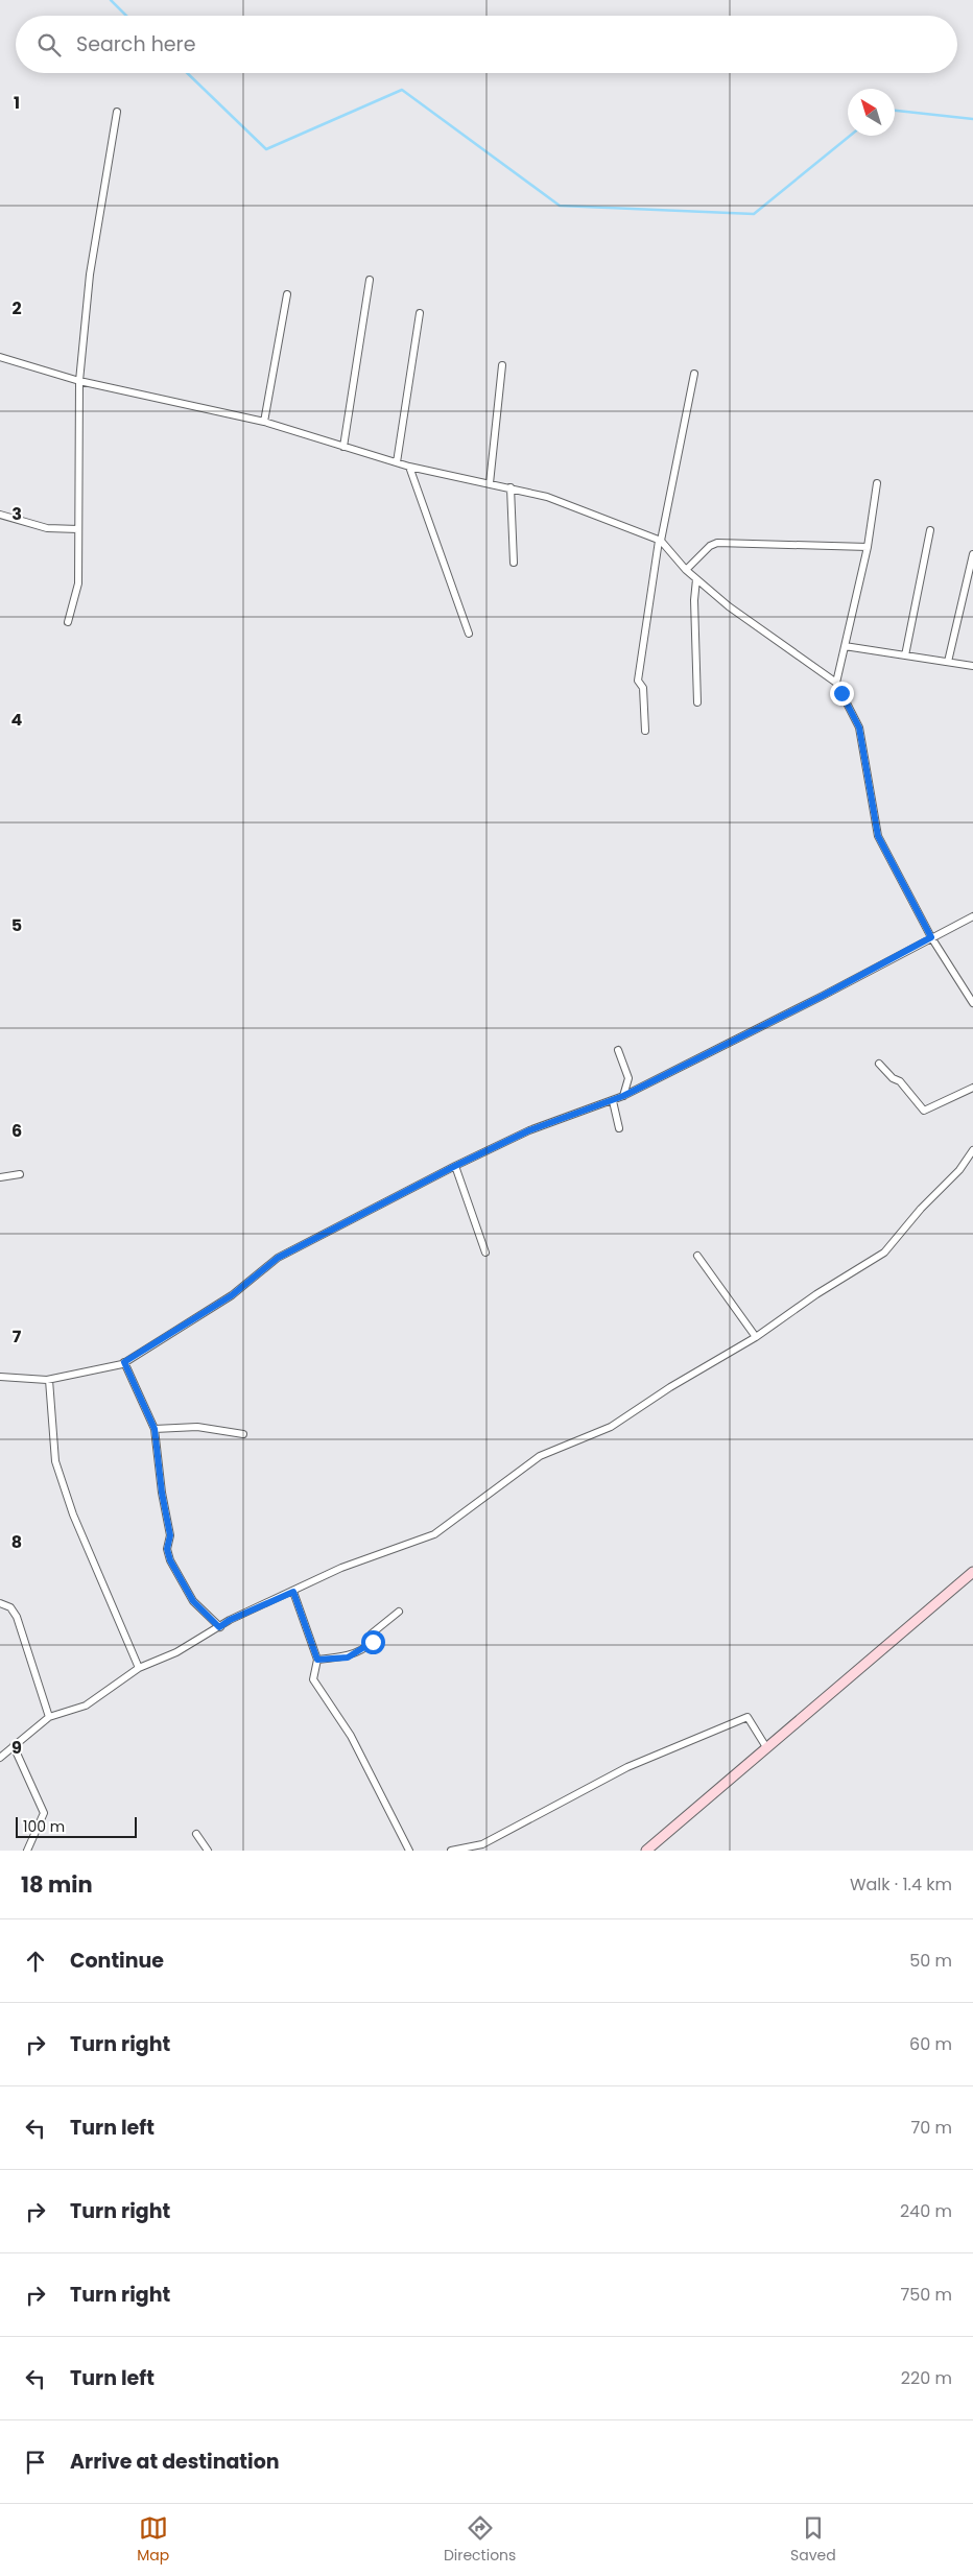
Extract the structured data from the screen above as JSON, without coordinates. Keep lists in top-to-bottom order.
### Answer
{
  "scale_bar": "100 m",
  "north": "top left",
  "page": {
    "search": "Search here",
    "scale": "100 m",
    "heading": ["18 min", "Walk · 1.4 km"],
    "list": [
      ["Continue", "50 m"],
      ["Turn right", "60 m"],
      ["Turn left", "70 m"],
      ["Turn right", "240 m"],
      ["Turn right", "750 m"],
      ["Turn left", "220 m"],
      "Arrive at destination"
    ],
    "nav": ["Map", "Directions", "Saved"]
  },
  "grid": {
    "rows": [
      "1",
      "2",
      "3",
      "4",
      "5",
      "6",
      "7",
      "8",
      "9"
    ]
  }
}
